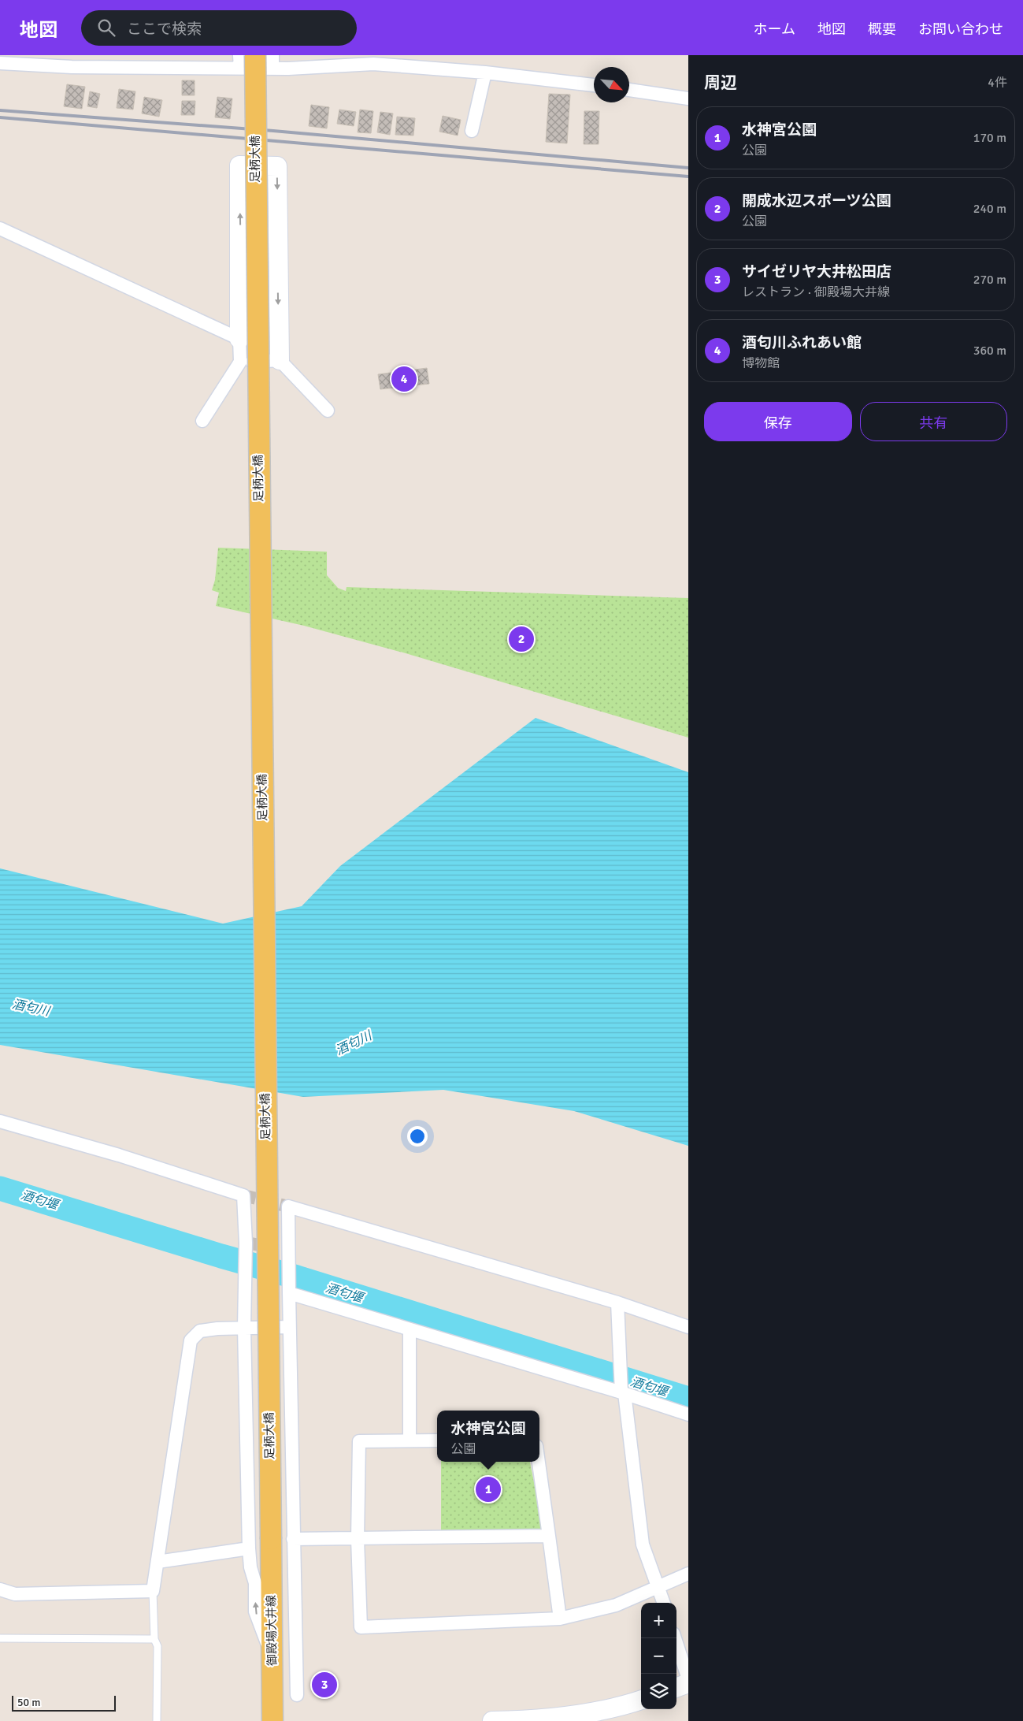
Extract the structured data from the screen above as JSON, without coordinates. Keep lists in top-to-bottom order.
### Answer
{
  "streets": {
    "main road": ["足柄大橋", "御殿場大井線"]
  },
  "crossings": [
    ["足柄大橋", "御殿場大井線"]
  ],
  "water": ["酒匂川", "酒匂堰"],
  "scale_bar": "50 m",
  "north": "bottom right",
  "page": {
    "header": "地図",
    "search": "ここで検索",
    "nav": [
      "ホーム",
      "地図",
      "概要",
      "お問い合わせ"
    ],
    "heading": ["周辺", "4件"],
    "list": [
      {
        "mark": "1",
        "name": "水神宮公園",
        "note": "公園",
        "value": "170 m"
      },
      {
        "mark": "2",
        "name": "開成水辺スポーツ公園",
        "note": "公園",
        "value": "240 m"
      },
      {
        "mark": "3",
        "name": "サイゼリヤ大井松田店",
        "note": "レストラン · 御殿場大井線",
        "value": "270 m"
      },
      {
        "mark": "4",
        "name": "酒匂川ふれあい館",
        "note": "博物館",
        "value": "360 m"
      }
    ],
    "pins": [
      "4",
      "2",
      "1",
      "3"
    ],
    "buttons": ["保存", "共有"],
    "popup": ["水神宮公園", "公園"],
    "map_buttons": ["+", "−"],
    "scale": "50 m"
  }
}
